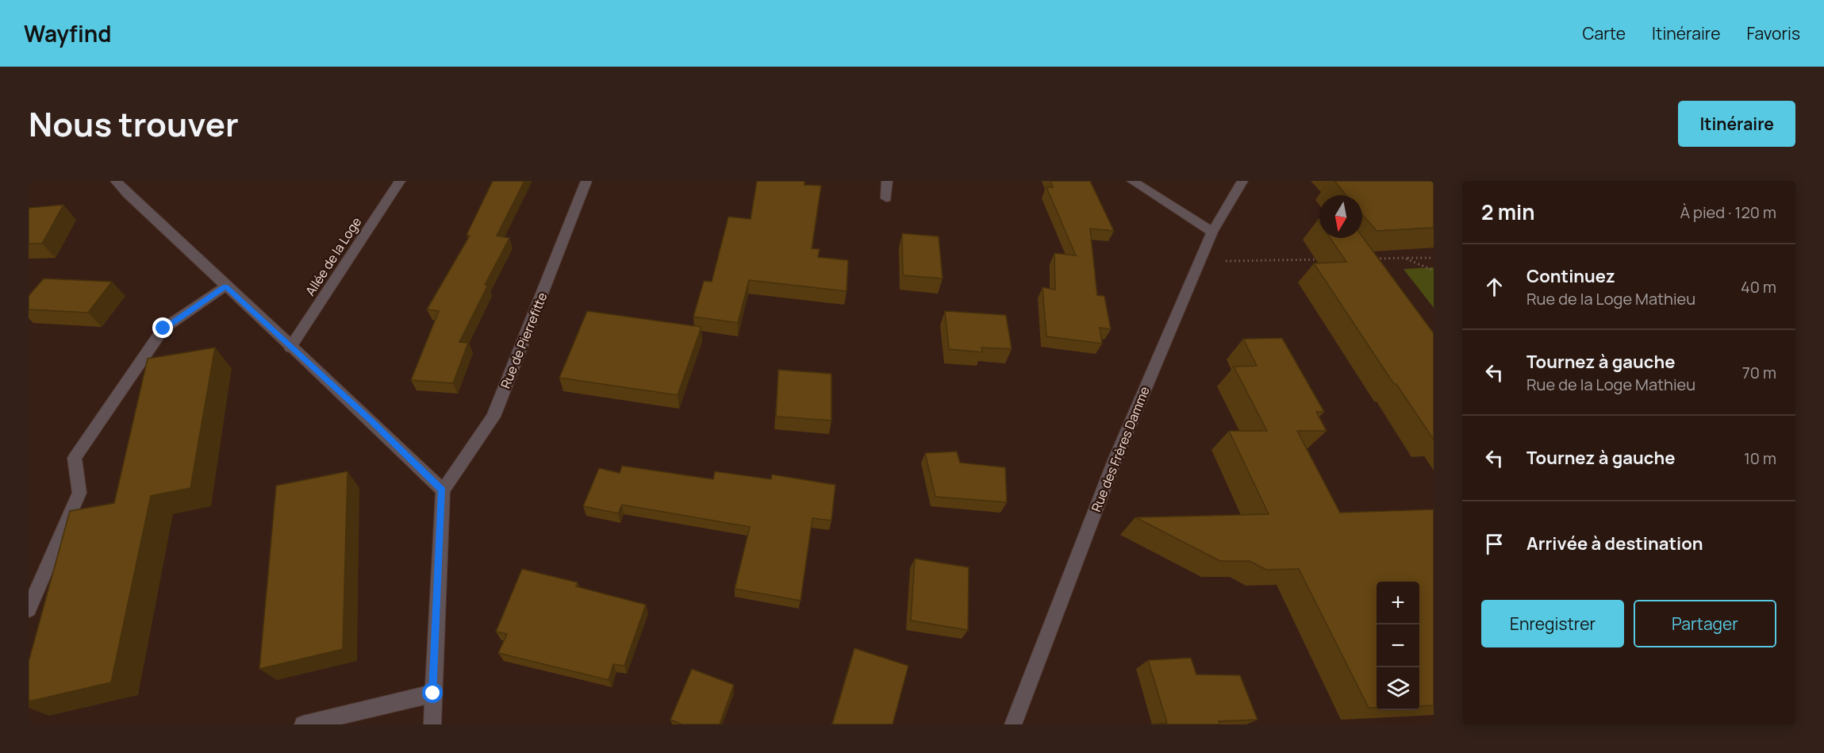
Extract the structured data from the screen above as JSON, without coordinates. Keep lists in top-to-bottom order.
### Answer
{
  "streets": {
    "street": ["Allée de la Loge", "Rue de Pierrefitte", "Rue des Frères Damme"]
  },
  "north": "bottom",
  "page": {
    "header": "Wayfind",
    "nav": ["Carte", "Itinéraire", "Favoris"],
    "title": "Nous trouver",
    "buttons": [
      "Itinéraire",
      ["Enregistrer", "Partager"]
    ],
    "heading": ["2 min", "À pied · 120 m"],
    "list": [
      ["Continuez", "Rue de la Loge Mathieu", "40 m"],
      ["Tournez à gauche", "Rue de la Loge Mathieu", "70 m"],
      ["Tournez à gauche", "10 m"],
      "Arrivée à destination"
    ],
    "map_buttons": ["+", "−"]
  }
}
